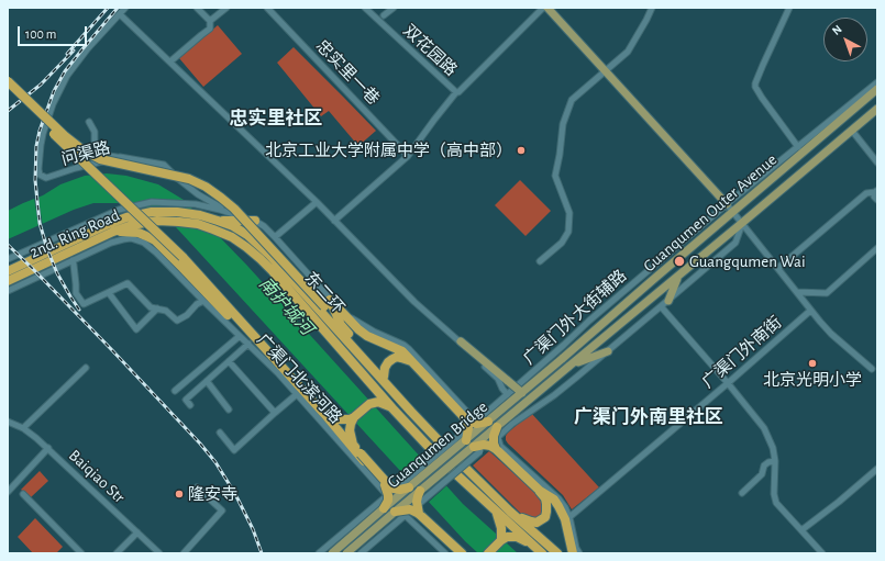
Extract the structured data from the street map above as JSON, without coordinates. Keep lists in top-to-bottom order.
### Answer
{
  "streets": {
    "highway": ["2nd. Ring Road", "东二环"],
    "main road": ["Guanqumen Outer Avenue", "Guanqumen Bridge"],
    "street": [
      "双花园路",
      "忠实里一巷",
      "问渠路",
      "广渠门外大街辅路",
      "广渠门外南街",
      "广渠门北滨河路",
      "Baiqiao Str"
    ]
  },
  "crossings": [
    ["Guanqumen Outer Avenue", "Guanqumen Bridge"],
    ["2nd. Ring Road", "东二环"],
    ["广渠门外大街辅路", "Guanqumen Bridge"]
  ],
  "districts": ["忠实里社区", "广渠门外南里社区"],
  "water": ["南护城河"],
  "places": [
    "北京工业大学附属中学（高中部）",
    "Guangqumen Wai",
    "北京光明小学",
    "隆安寺"
  ],
  "scale_bar": "100 m",
  "north": "top left"
}
